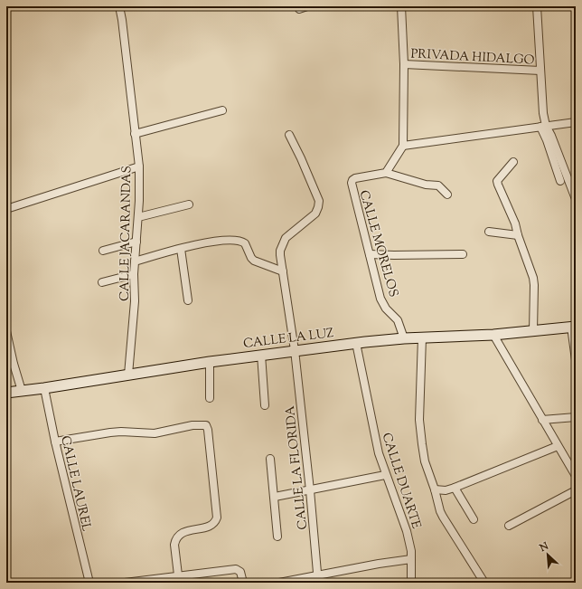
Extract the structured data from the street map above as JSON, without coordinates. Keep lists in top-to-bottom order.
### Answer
{
  "streets": {
    "street": [
      "PRIVADA HIDALGO",
      "CALLE JACARANDAS",
      "CALLE MORELOS",
      "CALLE LA LUZ",
      "CALLE LA FLORIDA",
      "CALLE DUARTE",
      "CALLE LAUREL"
    ]
  },
  "crossings": [
    ["CALLE JACARANDAS", "CALLE LA LUZ"],
    ["CALLE MORELOS", "CALLE LA LUZ"],
    ["CALLE LA LUZ", "CALLE LA FLORIDA"],
    ["CALLE LA LUZ", "CALLE DUARTE"],
    ["CALLE LA LUZ", "CALLE LAUREL"]
  ],
  "north": "top left"
}
